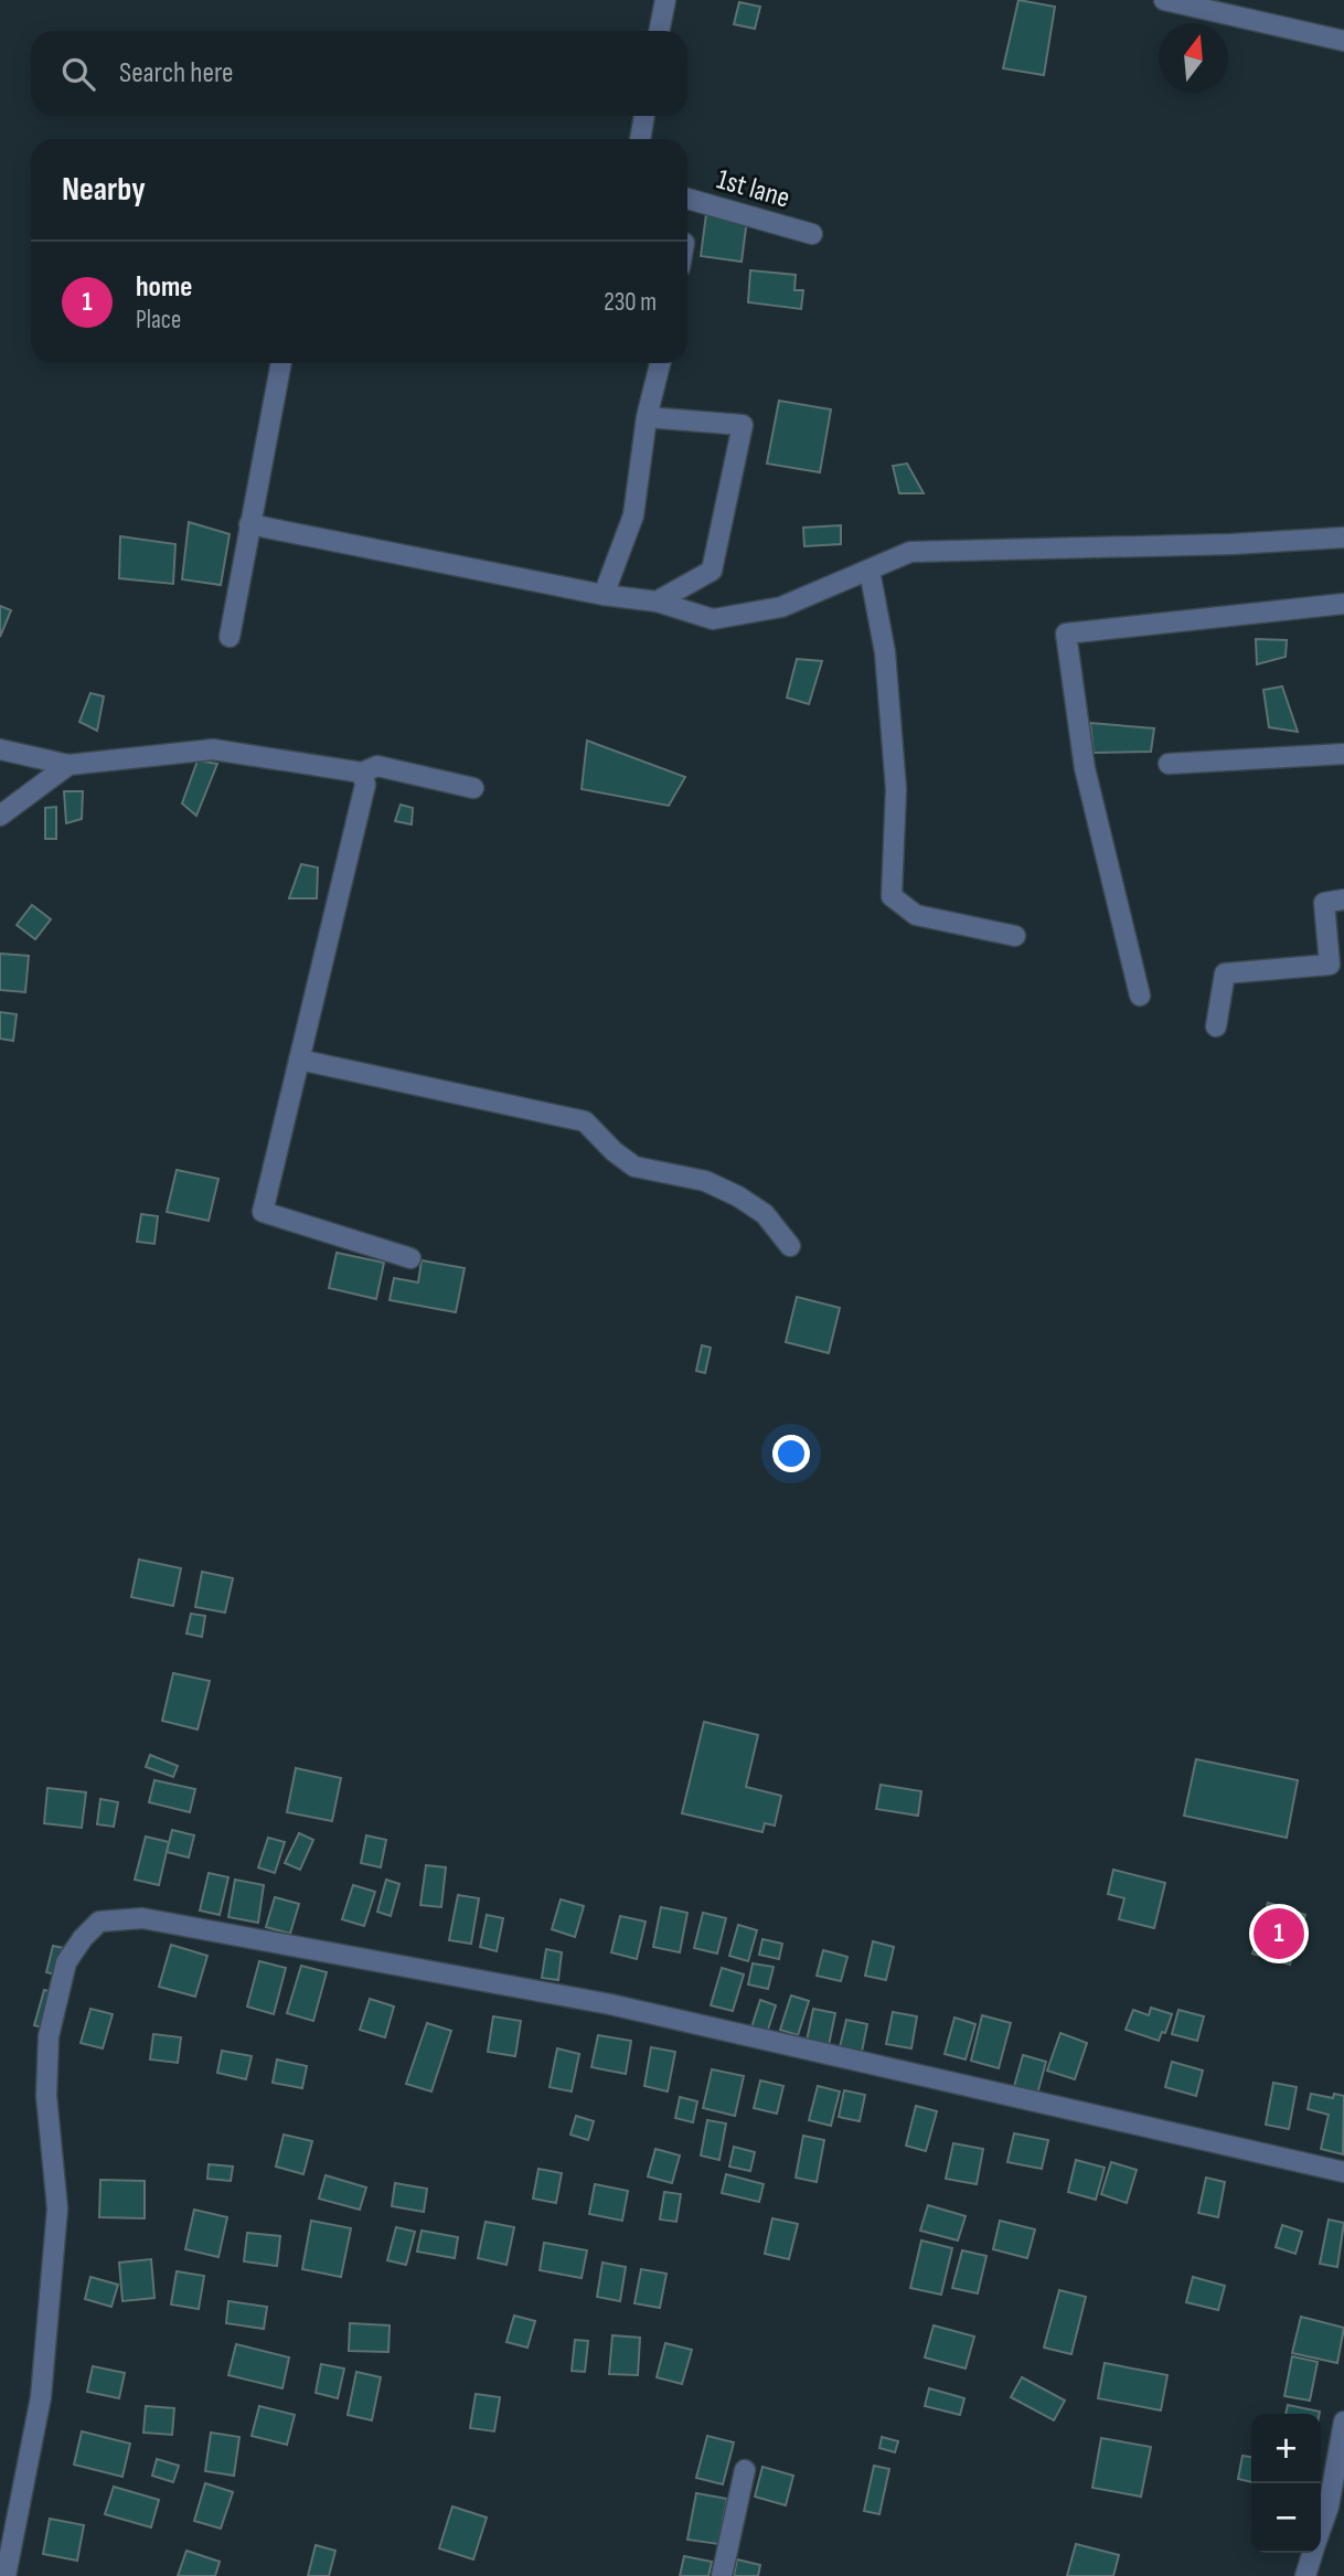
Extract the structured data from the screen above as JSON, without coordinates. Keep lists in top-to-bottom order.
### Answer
{
  "streets": {
    "street": ["1st lane"]
  },
  "north": "top",
  "page": {
    "search": "Search here",
    "heading": "Nearby",
    "list": [
      {
        "mark": "1",
        "name": "home",
        "note": "Place",
        "value": "230 m"
      }
    ],
    "pins": "1",
    "map_buttons": ["+", "−"]
  }
}
